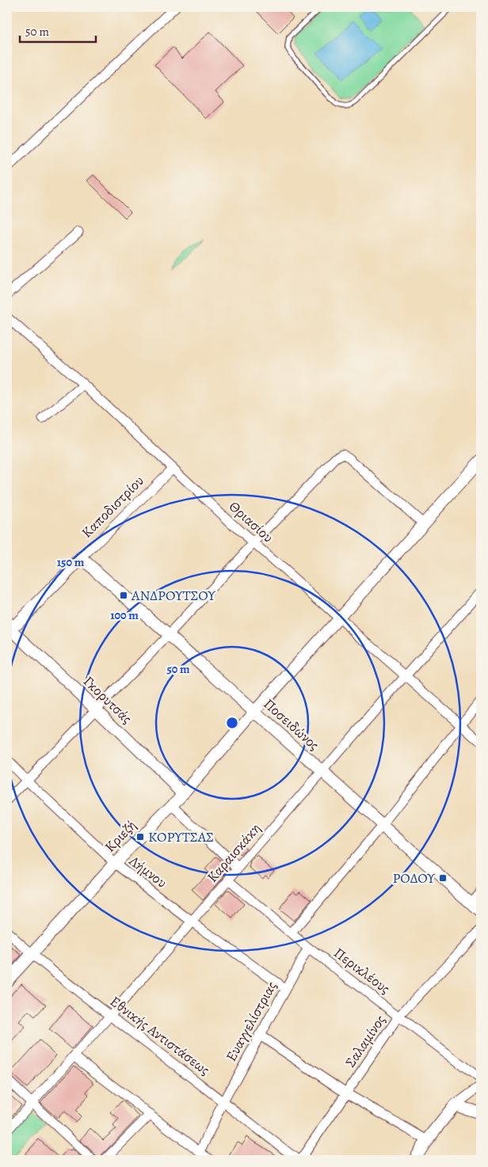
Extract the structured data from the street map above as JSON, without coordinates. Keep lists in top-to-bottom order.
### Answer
{
  "streets": {
    "street": [
      "Καποδιστρίου",
      "Θριασίου",
      "Γκορυτσάς",
      "Ποσειδώνος",
      "Κριεζή",
      "Καραισκάκη",
      "Λήμνου",
      "Περικλέους",
      "Ευαγγελίστριας",
      "Εθνικής Αντιστάσεως",
      "Σαλαμίνος"
    ]
  },
  "crossings": [
    ["Καποδιστρίου", "Θριασίου"],
    ["Καποδιστρίου", "Γκορυτσάς"],
    ["Καποδιστρίου", "Ποσειδώνος"],
    ["Θριασίου", "Κριεζή"],
    ["Θριασίου", "Καραισκάκη"],
    ["Γκορυτσάς", "Κριεζή"],
    ["Ποσειδώνος", "Κριεζή"],
    ["Ποσειδώνος", "Καραισκάκη"],
    ["Κριεζή", "Λήμνου"],
    ["Κριεζή", "Εθνικής Αντιστάσεως"],
    ["Καραισκάκη", "Λήμνου"],
    ["Καραισκάκη", "Περικλέους"],
    ["Καραισκάκη", "Εθνικής Αντιστάσεως"],
    ["Λήμνου", "Ευαγγελίστριας"],
    ["Περικλέους", "Ευαγγελίστριας"],
    ["Περικλέους", "Σαλαμίνος"],
    ["Ευαγγελίστριας", "Εθνικής Αντιστάσεως"],
    ["Εθνικής Αντιστάσεως", "Σαλαμίνος"]
  ],
  "places": {
    "transit": ["ΑΝΔΡΟΥΤΣΟΥ", "ΚΟΡΥΤΣΑΣ", "ΡΟΔΟΥ"]
  },
  "scale_bar": "50 m",
  "rings": ["150 m", "100 m", "50 m"]
}
